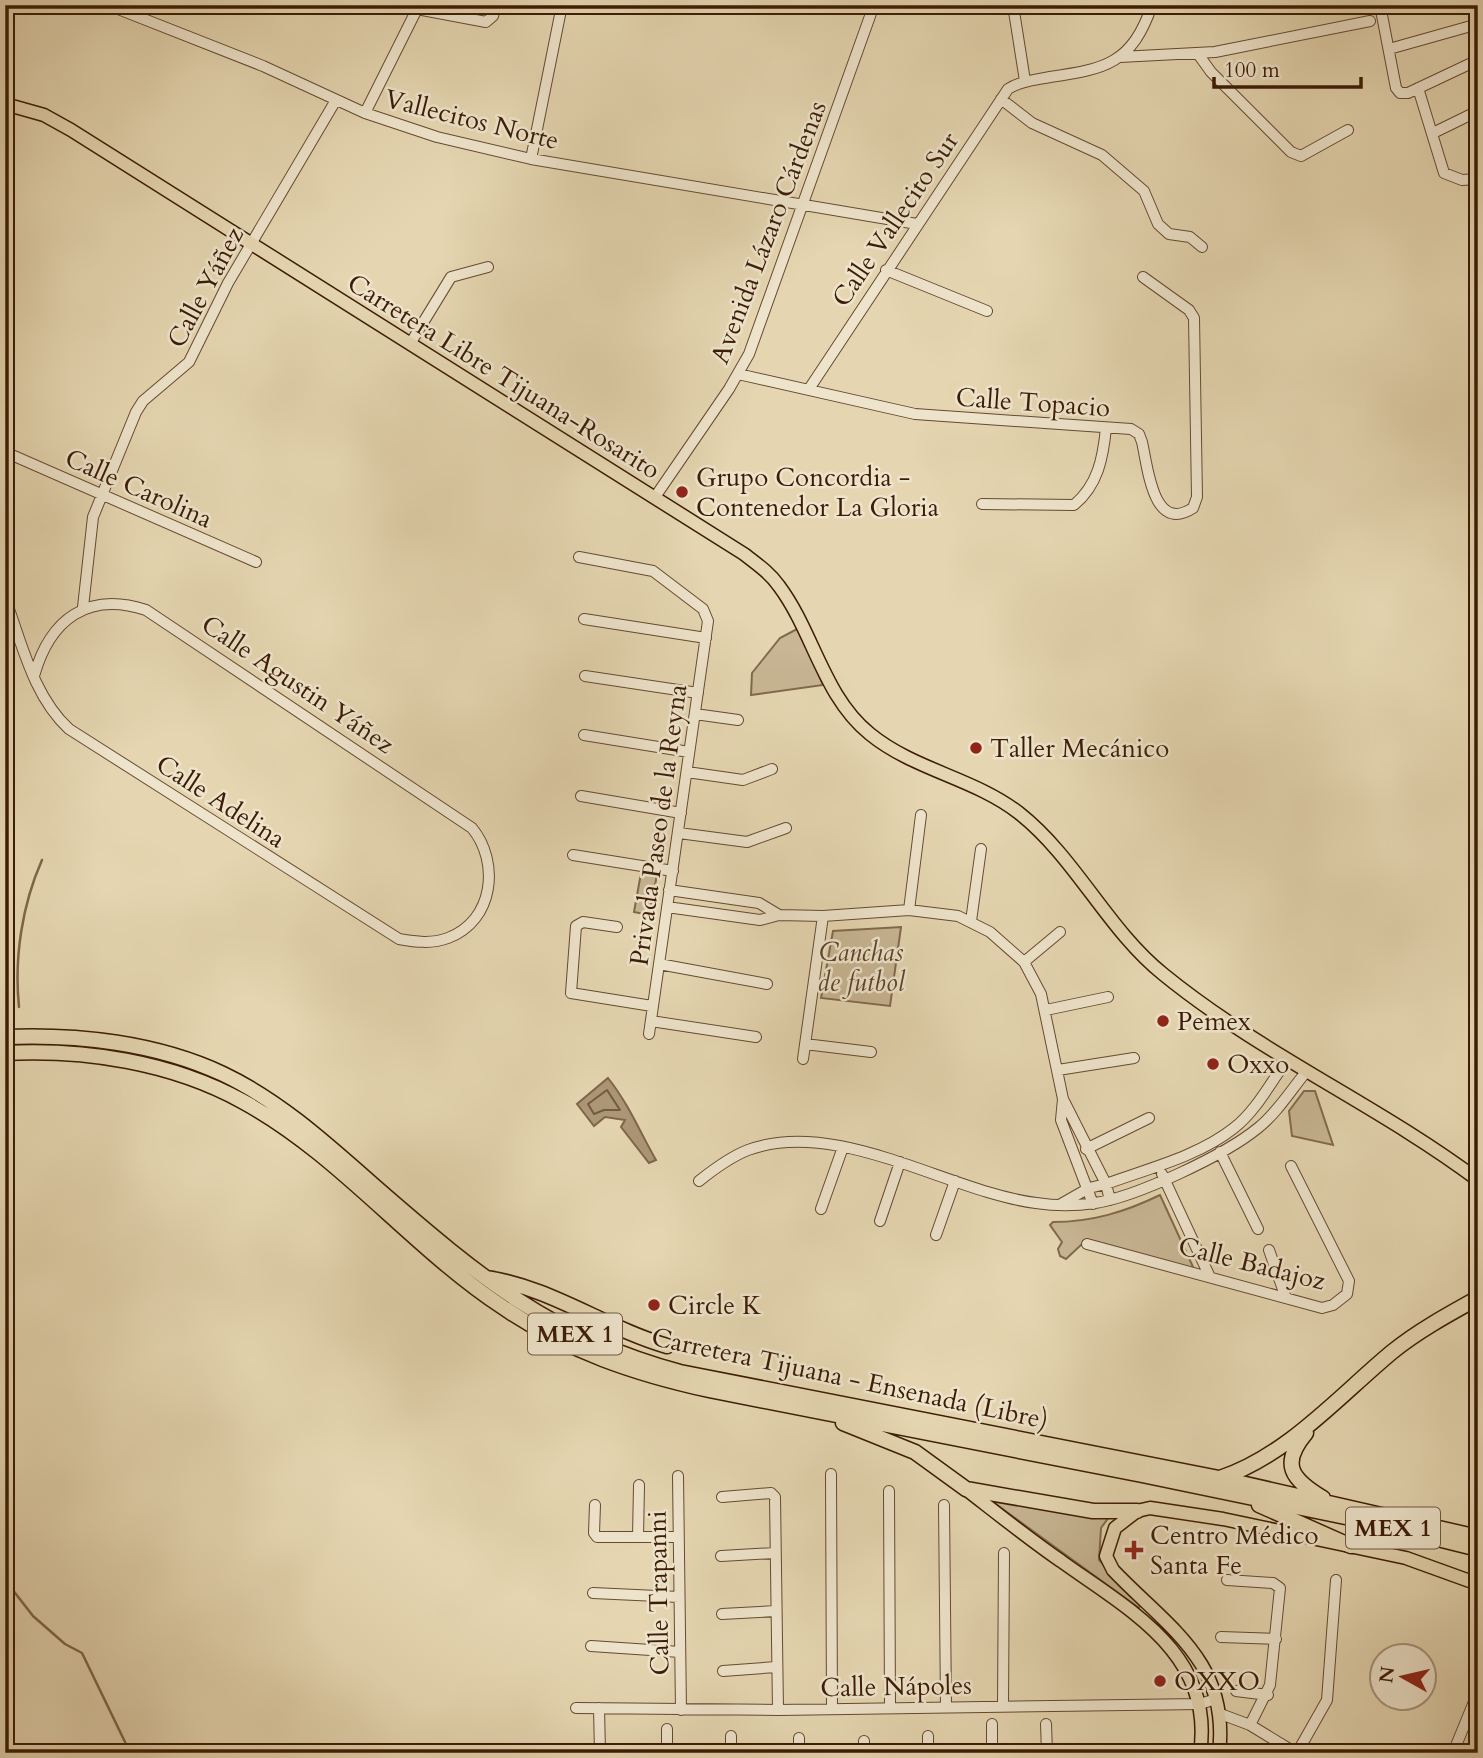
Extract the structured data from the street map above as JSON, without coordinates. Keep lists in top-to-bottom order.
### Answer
{
  "streets": {
    "highway": ["MEX 1", "Carretera Tijuana - Ensenada (Libre)"],
    "main road": ["Carretera Libre Tijuana-Rosarito"],
    "street": [
      "Vallecitos Norte",
      "Calle Vallecito Sur",
      "Avenida Lázaro Cárdenas",
      "Calle Yáñez",
      "Calle Topacio",
      "Calle Carolina",
      "Calle Agustin Yáñez",
      "Calle Adelina",
      "Privada Paseo de la Reyna",
      "Calle Badajoz",
      "Calle Trapanni",
      "Calle Nápoles"
    ]
  },
  "crossings": [
    ["Vallecitos Norte", "Calle Vallecito Sur"],
    ["Vallecitos Norte", "Avenida Lázaro Cárdenas"],
    ["Vallecitos Norte", "Calle Yáñez"],
    ["Calle Vallecito Sur", "Calle Topacio"],
    ["Avenida Lázaro Cárdenas", "Carretera Libre Tijuana-Rosarito"],
    ["Avenida Lázaro Cárdenas", "Calle Topacio"],
    ["Calle Yáñez", "Carretera Libre Tijuana-Rosarito"],
    ["Calle Yáñez", "Calle Carolina"],
    ["Calle Yáñez", "Calle Agustin Yáñez"],
    ["Calle Agustin Yáñez", "Calle Adelina"],
    ["Calle Trapanni", "Calle Nápoles"]
  ],
  "parks": ["Canchas de futbol"],
  "places": {
    "other": [
      "Grupo Concordia - Contenedor La Gloria",
      "Taller Mecánico",
      "Pemex",
      "Oxxo",
      "Circle K",
      "OXXO"
    ],
    "health": ["Centro Médico Santa Fe"]
  },
  "scale_bar": "100 m",
  "north": "left"
}
